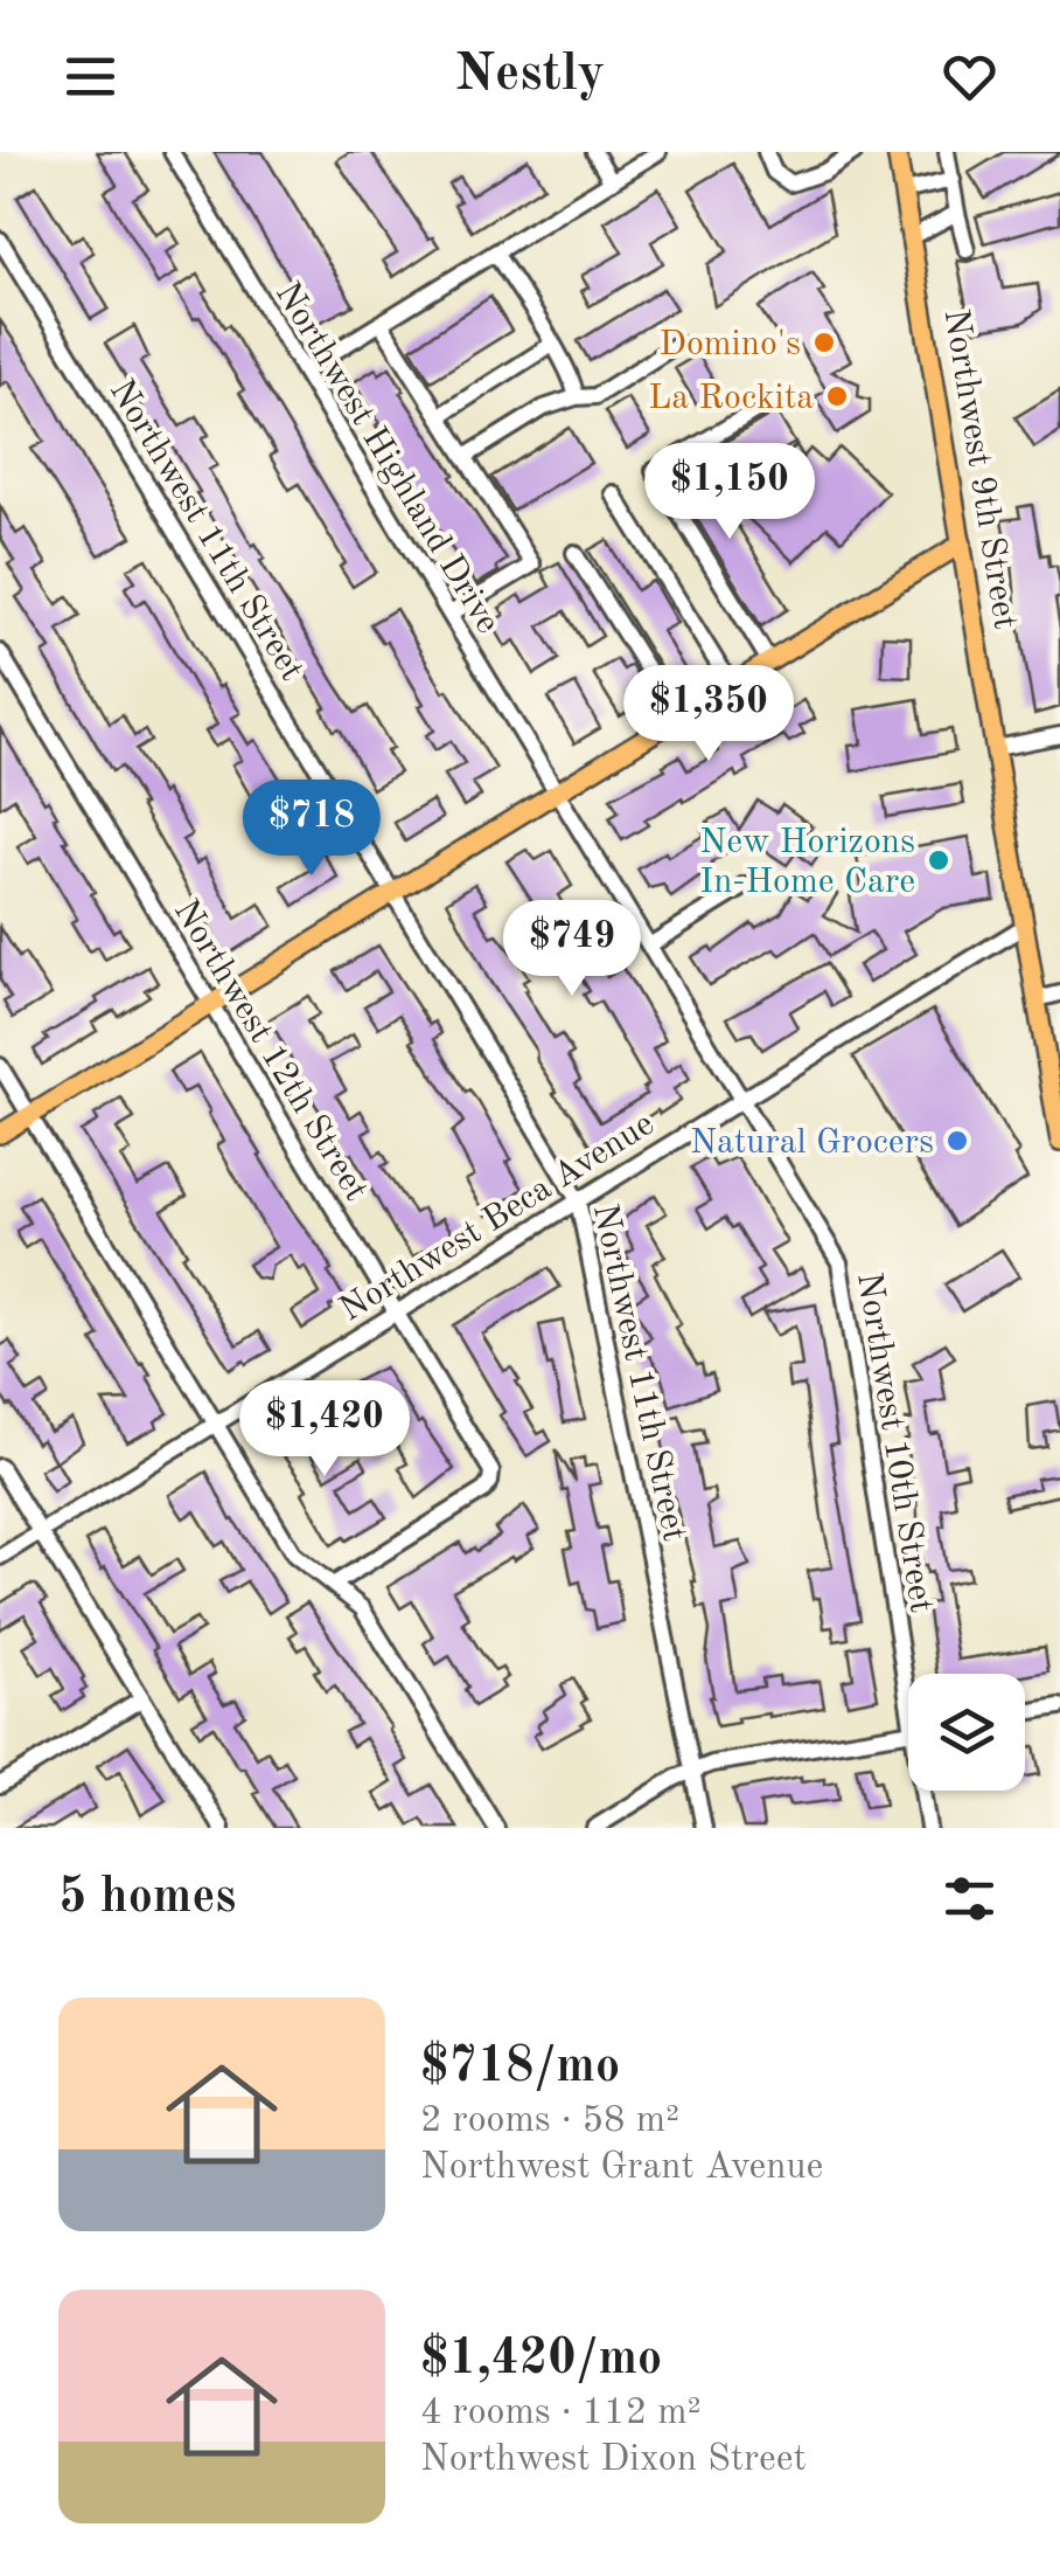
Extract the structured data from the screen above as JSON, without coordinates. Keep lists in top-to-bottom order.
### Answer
{
  "streets": {
    "main road": ["Northwest 9th Street"],
    "street": [
      "Northwest Highland Drive",
      "Northwest 11th Street",
      "Northwest 12th Street",
      "Northwest Beca Avenue",
      "Northwest 10th Street"
    ]
  },
  "crossings": [
    ["Northwest Highland Drive", "Northwest 10th Street"],
    ["Northwest 9th Street", "Northwest Beca Avenue"],
    ["Northwest 11th Street", "Northwest Beca Avenue"],
    ["Northwest 12th Street", "Northwest Beca Avenue"],
    ["Northwest Beca Avenue", "Northwest 10th Street"]
  ],
  "places": [
    "Domino's",
    "La Rockita",
    "New Horizons In-Home Care",
    "Natural Grocers"
  ],
  "page": {
    "header": "Nestly",
    "price": [
      "$1,150",
      "$1,350",
      "$718",
      "$749",
      "$1,420"
    ],
    "heading": "5 homes",
    "list": [
      {
        "name": "$718/mo",
        "note": "2 rooms · 58 m² · Northwest Grant Avenue"
      },
      {
        "name": "$1,420/mo",
        "note": "4 rooms · 112 m² · Northwest Dixon Street"
      }
    ]
  }
}
